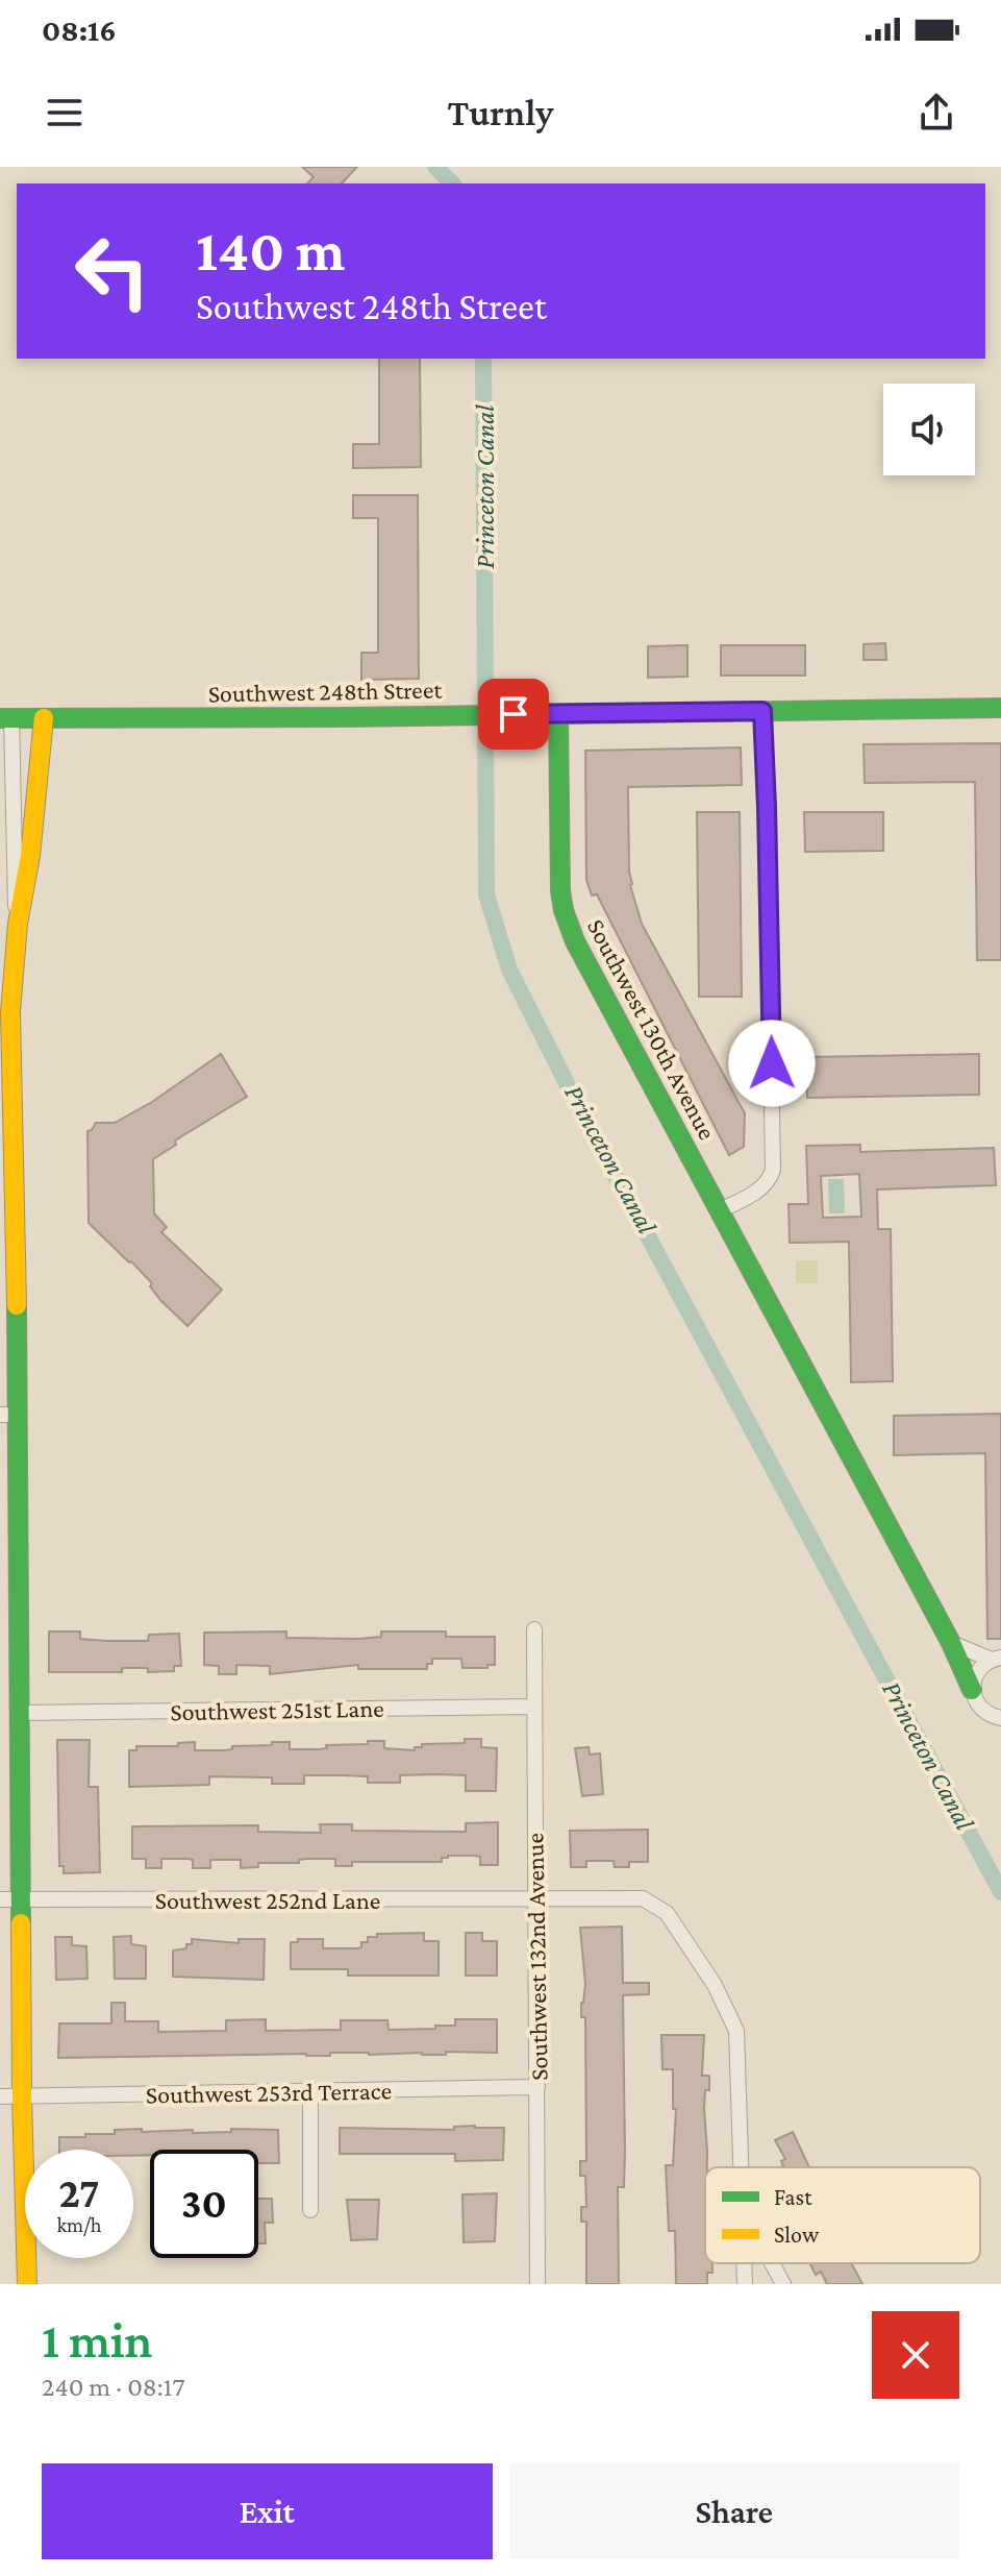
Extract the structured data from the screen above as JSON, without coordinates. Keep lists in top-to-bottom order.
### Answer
{
  "streets": {
    "street": [
      "Southwest 248th Street",
      "Southwest 130th Avenue",
      "Southwest 251st Lane",
      "Southwest 252nd Lane",
      "Southwest 132nd Avenue",
      "Southwest 253rd Terrace"
    ]
  },
  "crossings": [
    ["Southwest 248th Street", "Southwest 130th Avenue"],
    ["Southwest 251st Lane", "Southwest 132nd Avenue"],
    ["Southwest 252nd Lane", "Southwest 132nd Avenue"],
    ["Southwest 132nd Avenue", "Southwest 253rd Terrace"]
  ],
  "water": ["Princeton Canal"],
  "legend": ["Fast", "Slow"],
  "page": {
    "status": "08:16",
    "header": "Turnly",
    "turn": ["140 m", "Southwest 248th Street"],
    "speed": "27 km/h",
    "limit": "30",
    "heading": ["1 min", "240 m · 08:17"],
    "buttons": ["Exit", "Share"]
  }
}
